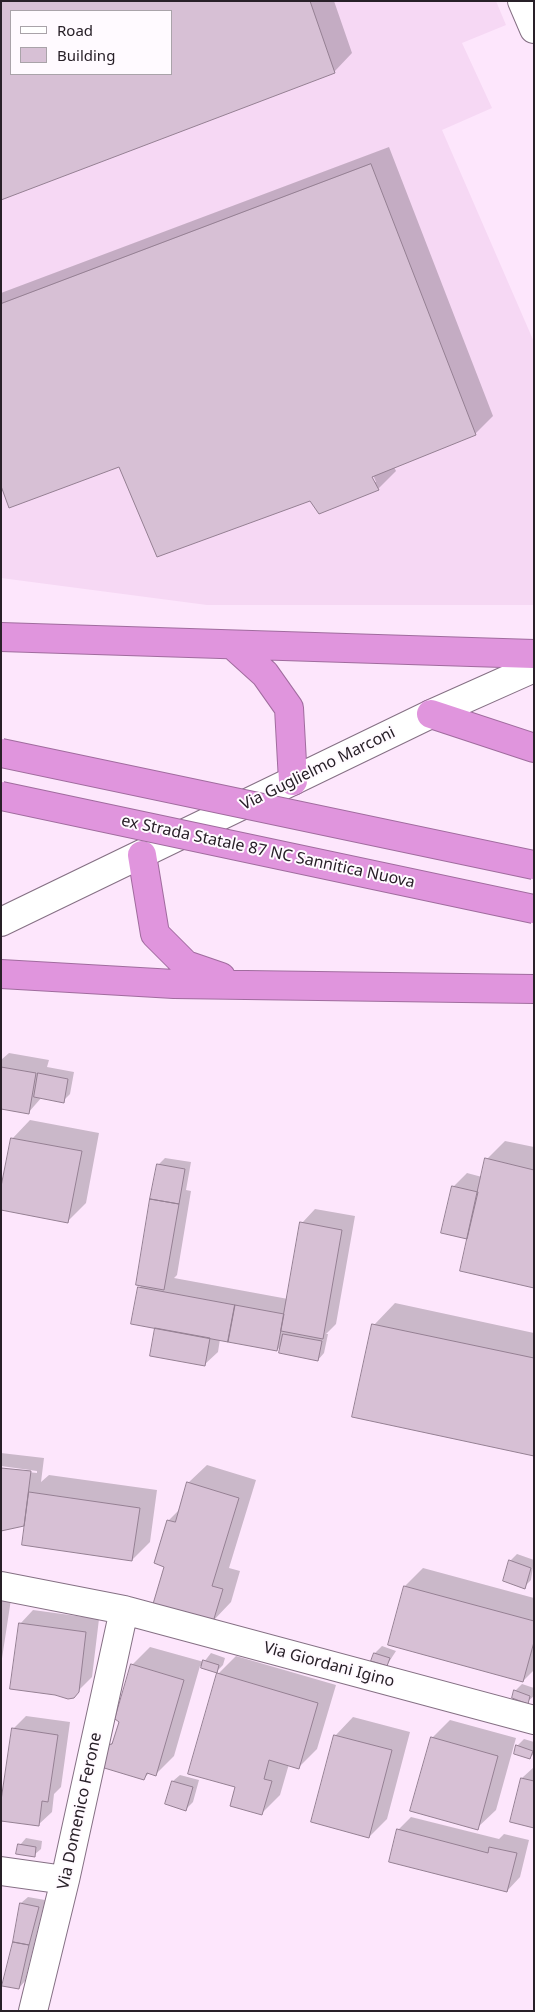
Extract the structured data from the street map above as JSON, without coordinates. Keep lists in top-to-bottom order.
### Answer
{
  "streets": {
    "highway": ["ex Strada Statale 87 NC Sannitica Nuova"],
    "street": ["Via Guglielmo Marconi", "Via Giordani Igino", "Via Domenico Ferone"]
  },
  "crossings": [
    ["Via Giordani Igino", "Via Domenico Ferone"]
  ],
  "legend": ["Road", "Building"]
}
